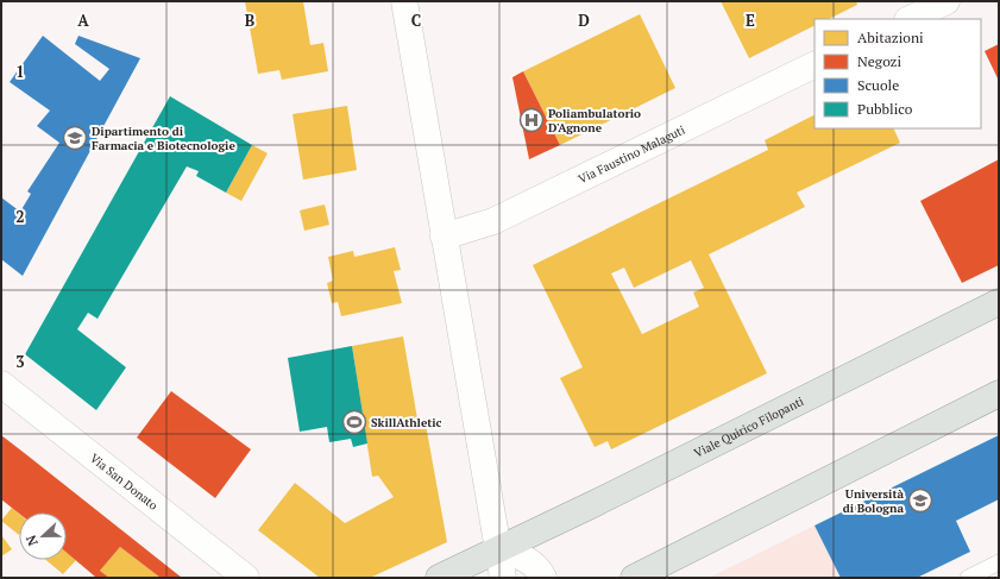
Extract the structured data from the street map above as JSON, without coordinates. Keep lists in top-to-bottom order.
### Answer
{
  "streets": {
    "main road": ["Viale Quirico Filopanti"],
    "street": ["Via Faustino Malaguti", "Via San Donato"]
  },
  "places": {
    "hospital": ["Poliambulatorio D'Agnone"],
    "school or university": ["Dipartimento di Farmacia e Biotecnologie", "Università di Bologna"],
    "sports": ["SkillAthletic"]
  },
  "legend": [
    "Abitazioni",
    "Negozi",
    "Scuole",
    "Pubblico"
  ],
  "north": "left",
  "grid": {
    "columns": [
      "A",
      "B",
      "C",
      "D",
      "E"
    ],
    "rows": ["1", "2", "3"]
  }
}
